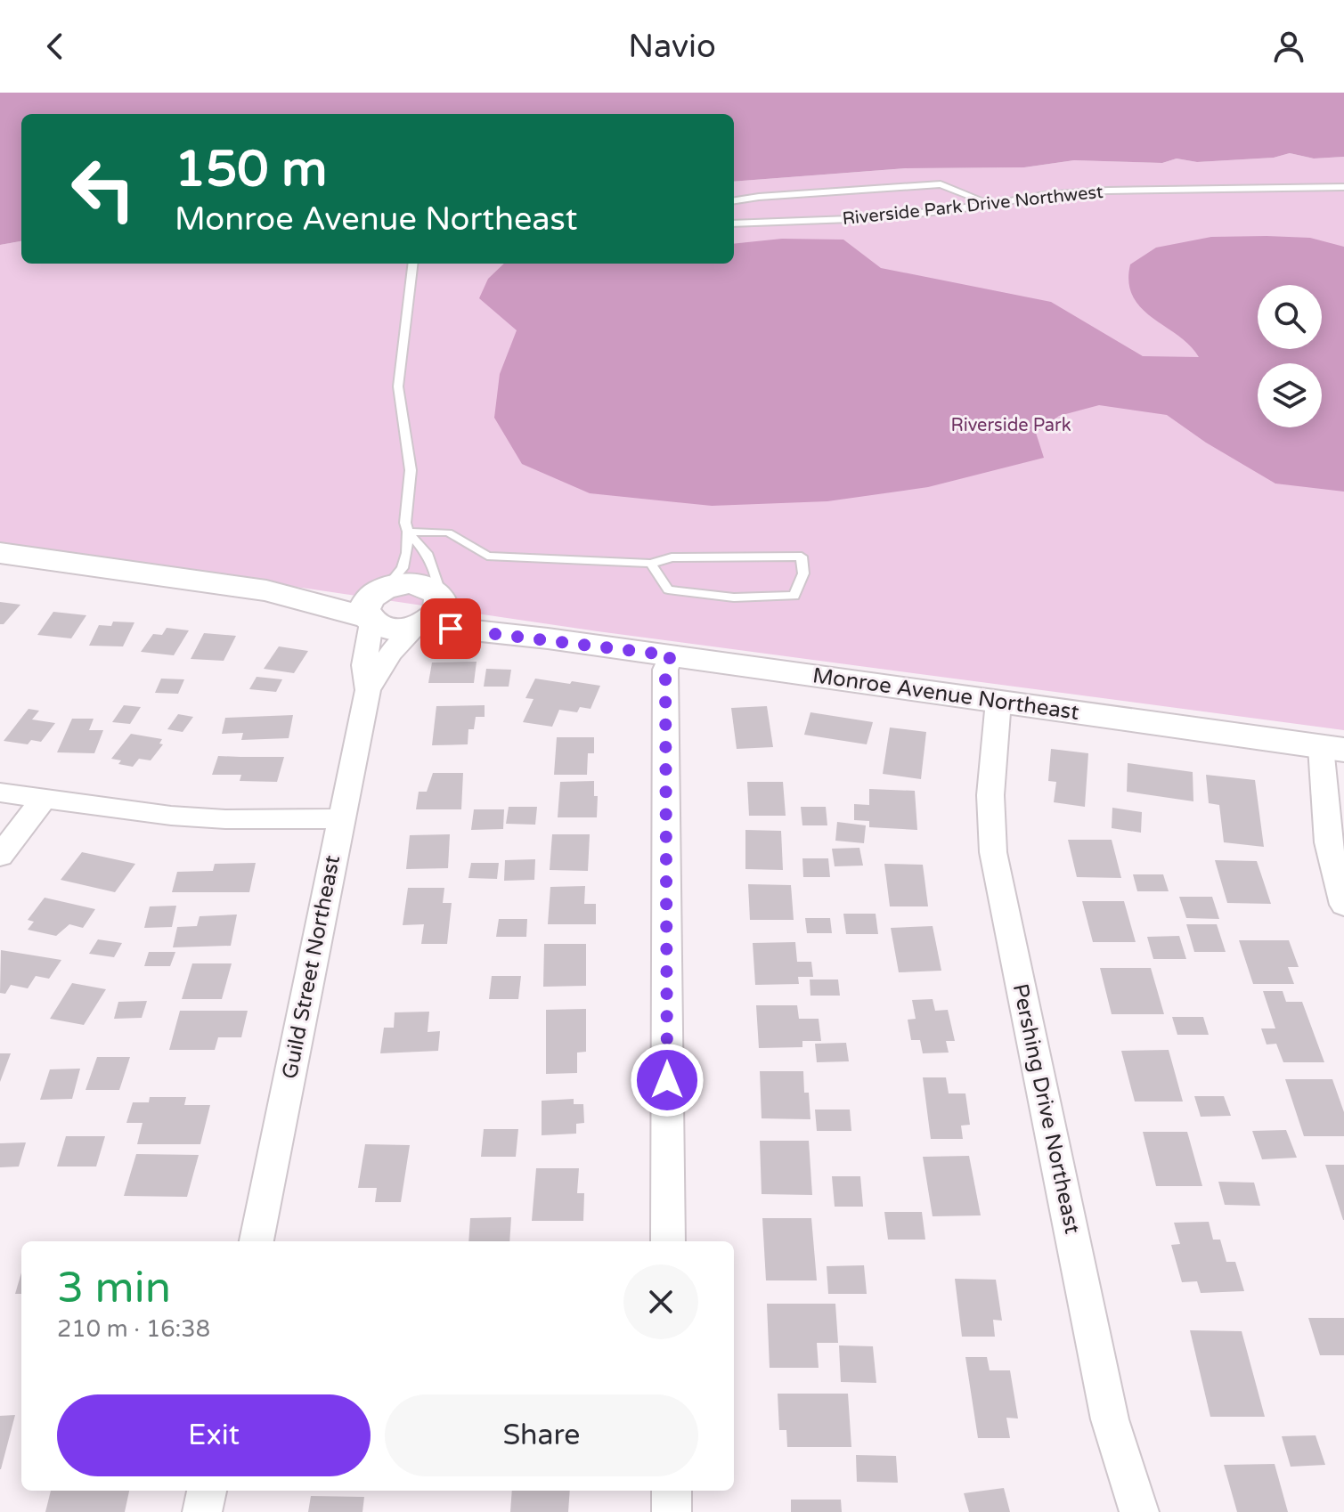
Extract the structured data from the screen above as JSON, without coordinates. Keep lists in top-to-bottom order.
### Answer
{
  "streets": {
    "main road": ["Monroe Avenue Northeast"],
    "street": ["Guild Street Northeast", "Pershing Drive Northeast"],
    "lane": ["Riverside Park Drive Northwest"]
  },
  "crossings": [
    ["Monroe Avenue Northeast", "Guild Street Northeast"],
    ["Monroe Avenue Northeast", "Pershing Drive Northeast"]
  ],
  "parks": ["Riverside Park"],
  "page": {
    "header": "Navio",
    "turn": ["150 m", "Monroe Avenue Northeast"],
    "heading": ["3 min", "210 m · 16:38"],
    "buttons": ["Exit", "Share"]
  }
}
